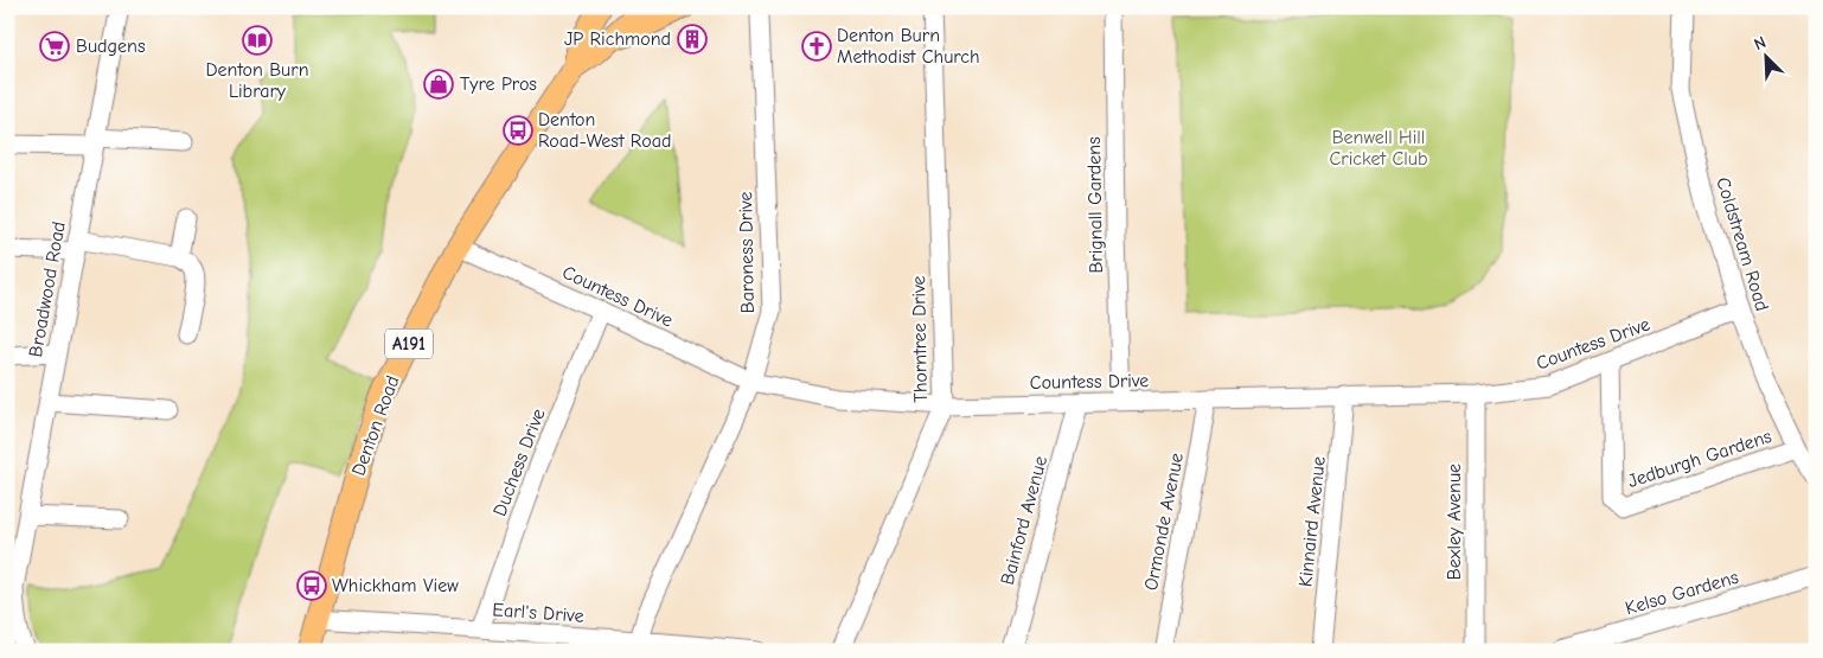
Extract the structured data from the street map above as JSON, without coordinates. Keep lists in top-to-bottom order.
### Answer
{
  "streets": {
    "main road": ["A191", "Denton Road"],
    "street": [
      "Brignall Gardens",
      "Coldstream Road",
      "Baroness Drive",
      "Broadwood Road",
      "Countess Drive",
      "Thorntree Drive",
      "Jedburgh Gardens",
      "Duchess Drive",
      "Bainford Avenue",
      "Ormonde Avenue",
      "Kinnaird Avenue",
      "Bexley Avenue",
      "Kelso Gardens",
      "Earl's Drive"
    ]
  },
  "crossings": [
    ["Brignall Gardens", "Countess Drive"],
    ["Coldstream Road", "Countess Drive"],
    ["Coldstream Road", "Jedburgh Gardens"],
    ["Baroness Drive", "Countess Drive"],
    ["Baroness Drive", "Earl's Drive"],
    ["Countess Drive", "Thorntree Drive"],
    ["Countess Drive", "Denton Road"],
    ["Countess Drive", "Jedburgh Gardens"],
    ["Countess Drive", "Duchess Drive"],
    ["Countess Drive", "Bainford Avenue"],
    ["Countess Drive", "Ormonde Avenue"],
    ["Countess Drive", "Kinnaird Avenue"],
    ["Countess Drive", "Bexley Avenue"],
    ["Denton Road", "Earl's Drive"],
    ["Duchess Drive", "Earl's Drive"]
  ],
  "parks": ["Benwell Hill Cricket Club"],
  "places": {
    "building": ["JP Richmond"],
    "library": ["Denton Burn Library"],
    "supermarket": ["Budgens"],
    "church": ["Denton Burn Methodist Church"],
    "shop": ["Tyre Pros"],
    "bus stop": ["Denton Road-West Road", "Whickham View"]
  },
  "north": "top left"
}
